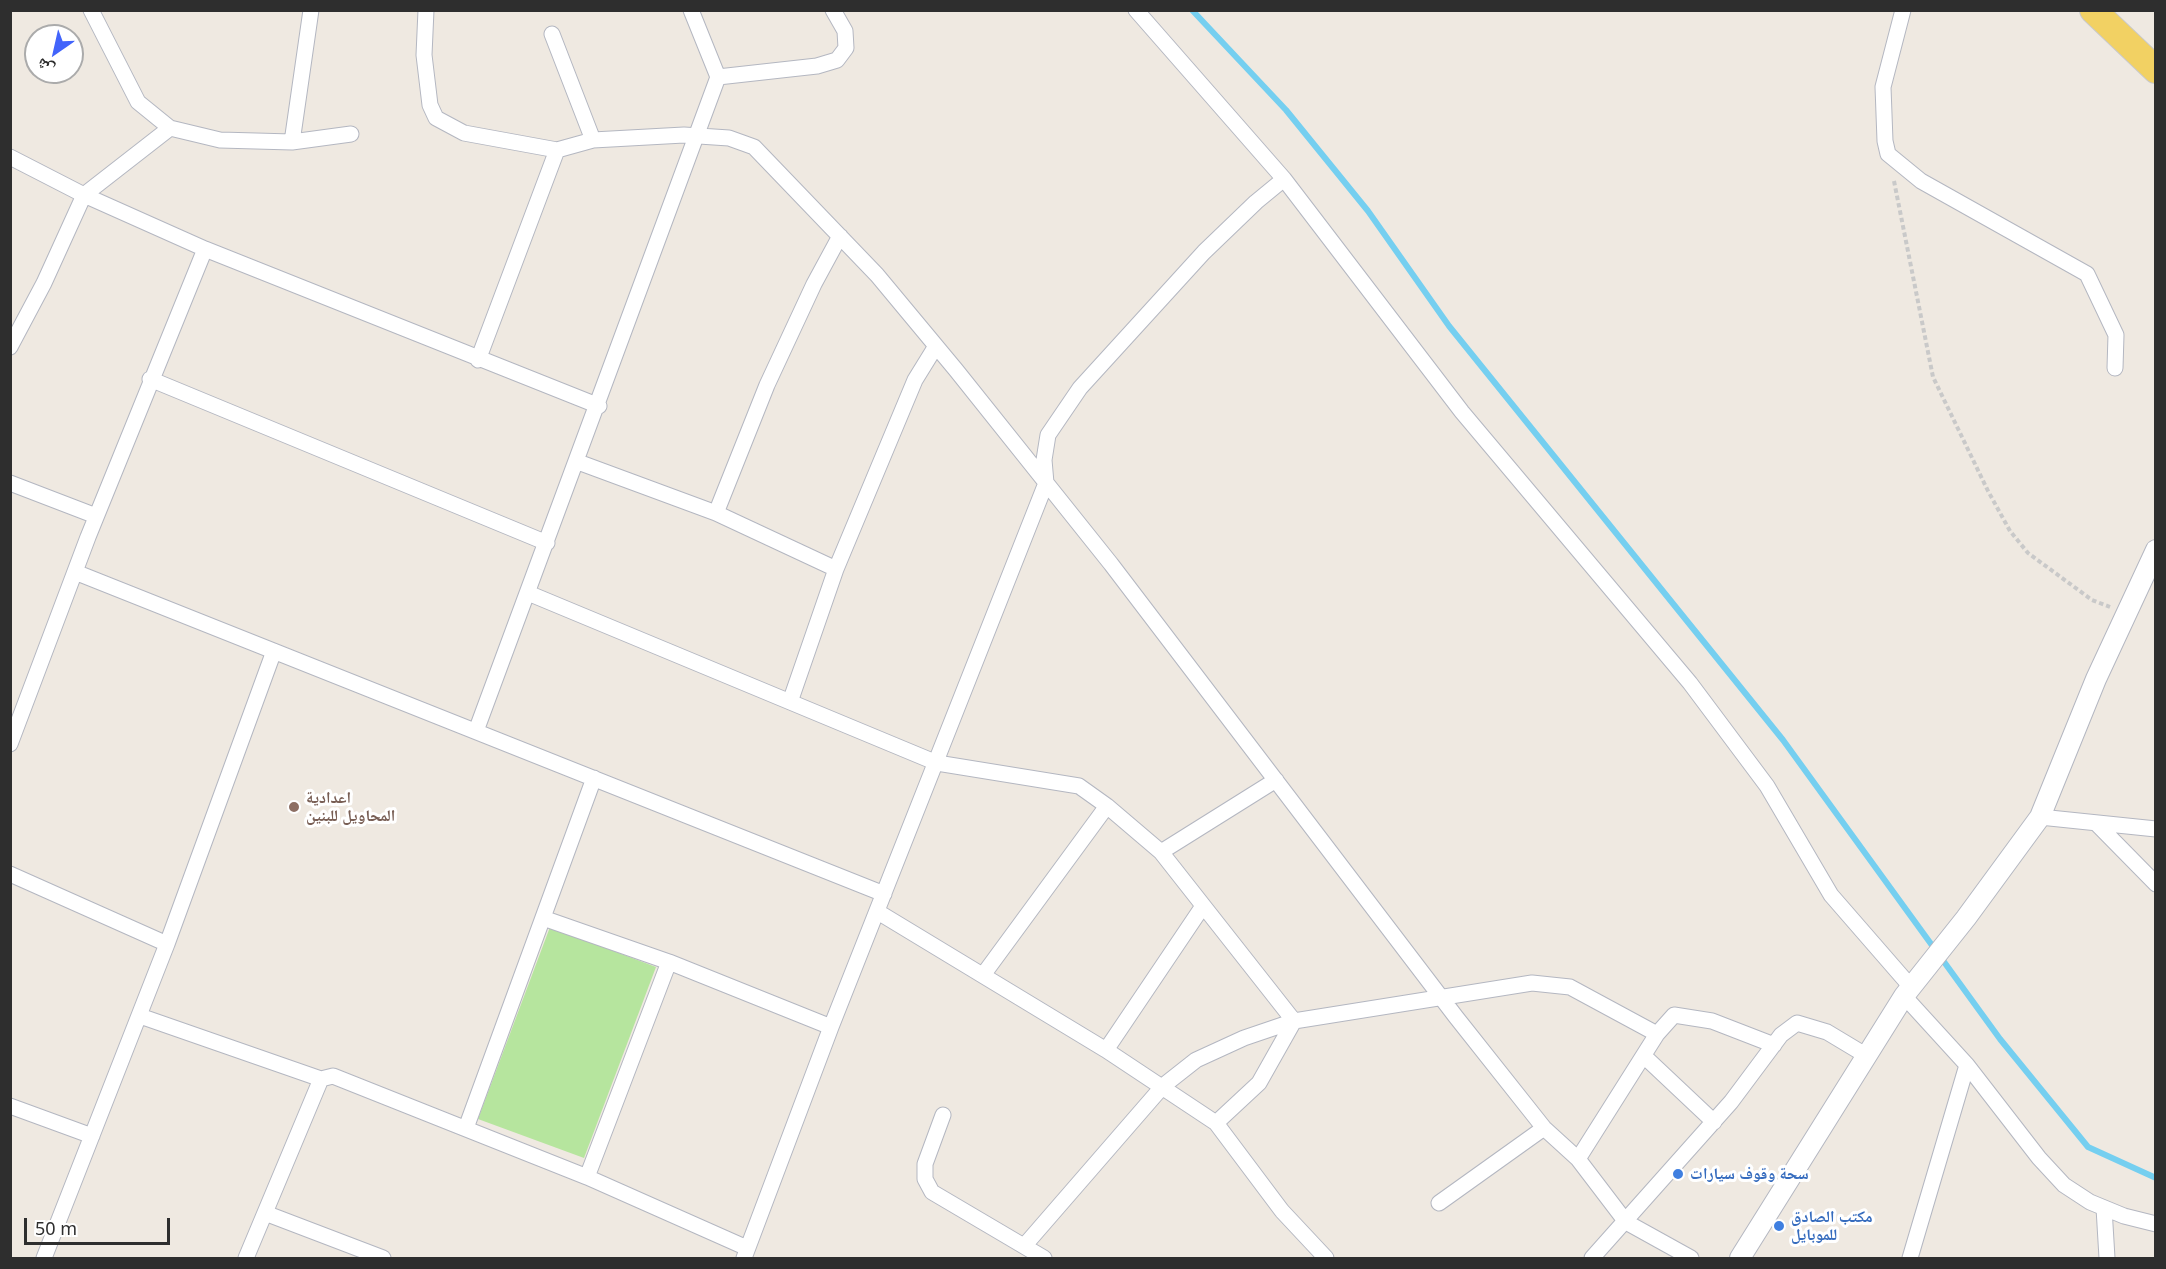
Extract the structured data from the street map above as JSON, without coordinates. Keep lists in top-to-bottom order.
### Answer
{
  "places": ["اعدادية المحاويل للبنين", "سحة وقوف سيارات", "مكتب الصادق للموبايل"],
  "scale_bar": "50 m",
  "north": "bottom left"
}
